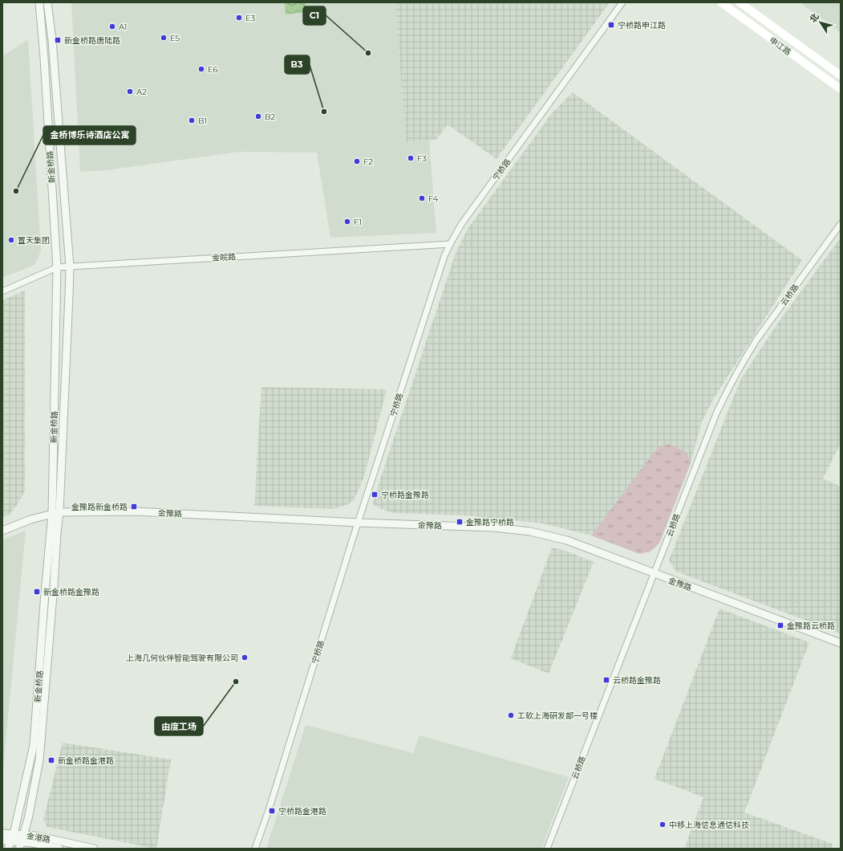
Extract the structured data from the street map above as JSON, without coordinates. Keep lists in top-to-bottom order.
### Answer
{
  "streets": {
    "main road": ["申江路"],
    "street": [
      "新金桥路",
      "宁桥路",
      "金皖路",
      "云桥路",
      "金豫路",
      "金港路"
    ]
  },
  "crossings": [
    ["新金桥路", "金皖路"],
    ["新金桥路", "金豫路"],
    ["新金桥路", "金港路"],
    ["宁桥路", "金皖路"],
    ["宁桥路", "金豫路"],
    ["云桥路", "金豫路"]
  ],
  "places": {
    "other": [
      "E3",
      "A1",
      "E5",
      "C1",
      "E6",
      "A2",
      "B3",
      "B2",
      "B1",
      "F3",
      "F2",
      "金桥博乐诗酒店公寓",
      "F4",
      "F1",
      "置天集团",
      "上海几何伙伴智能驾驶有限公司",
      "由度工场",
      "工软上海研发部一号楼",
      "中移上海信息通信科技"
    ],
    "transit": [
      "宁桥路申江路",
      "新金桥路唐陆路",
      "宁桥路金豫路",
      "金豫路新金桥路",
      "金豫路宁桥路",
      "新金桥路金豫路",
      "金豫路云桥路",
      "云桥路金豫路",
      "新金桥路金港路",
      "宁桥路金港路"
    ]
  },
  "north": "top left"
}
